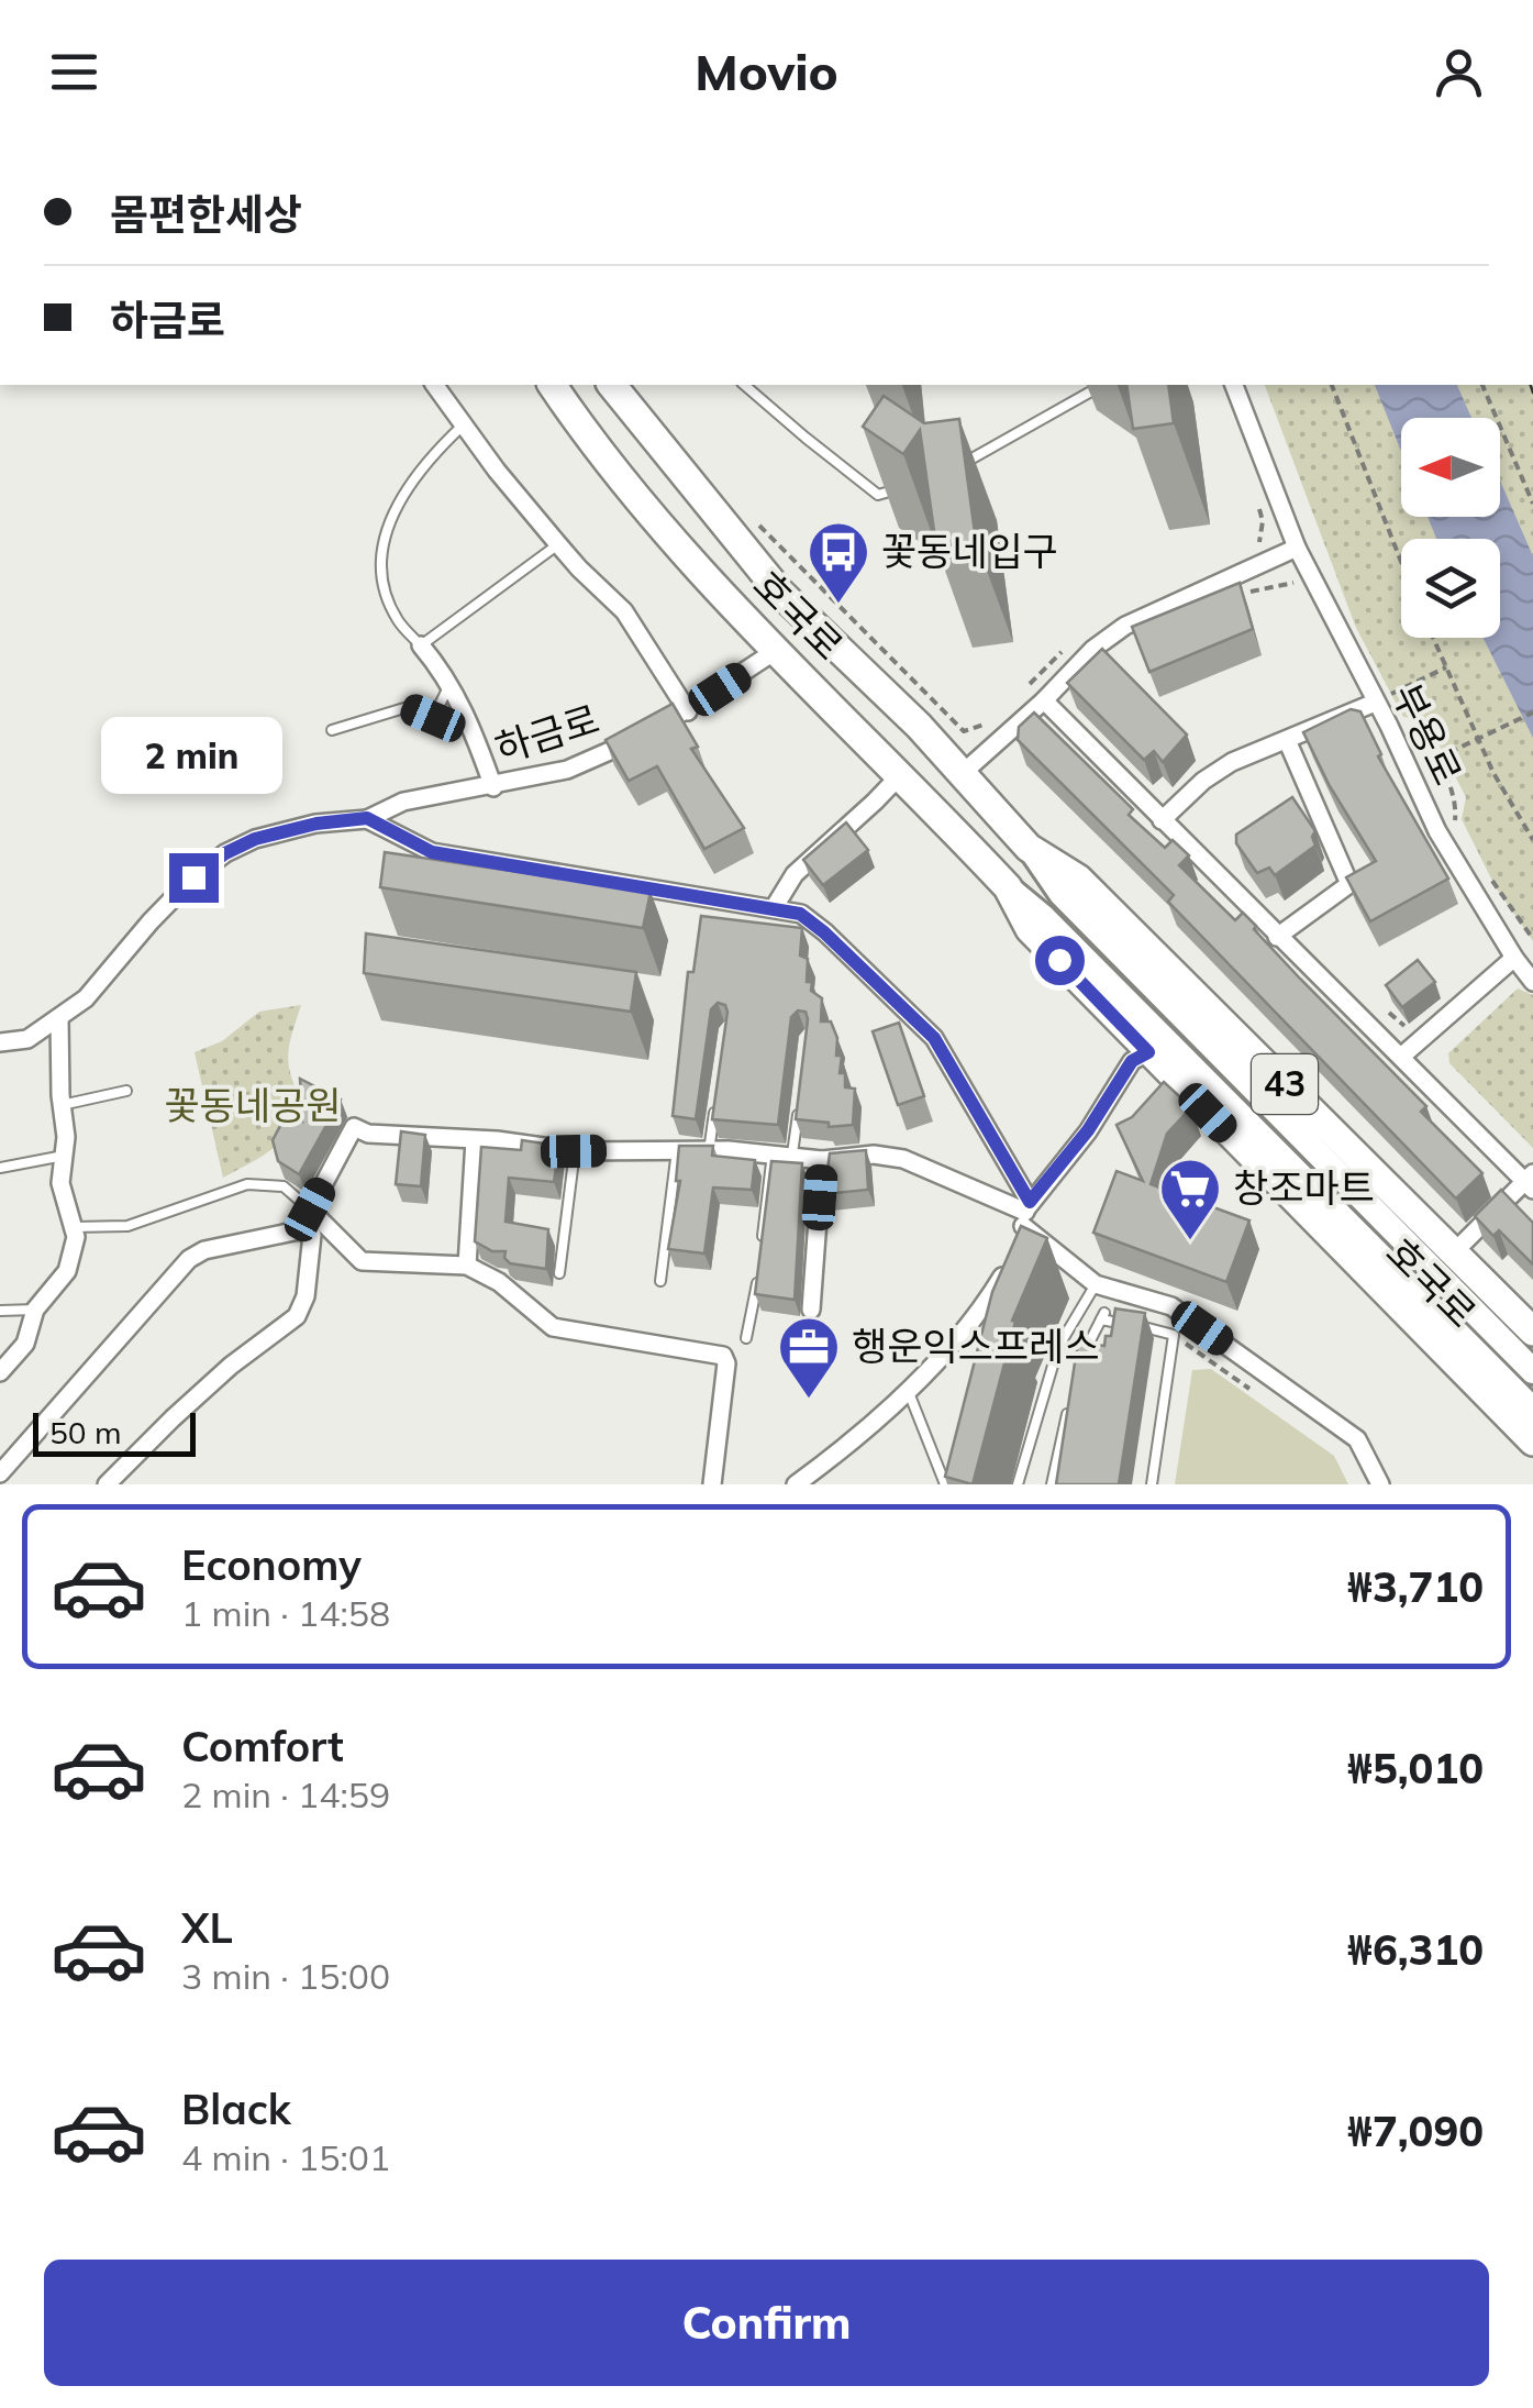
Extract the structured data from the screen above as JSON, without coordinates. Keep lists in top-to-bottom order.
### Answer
{
  "streets": {
    "main road": ["호국로", "43"],
    "street": ["하금로", "부용로"]
  },
  "crossings": [
    ["호국로", "하금로"]
  ],
  "parks": ["꽃동네공원"],
  "places": {
    "bus stop": ["꽃동네입구"],
    "supermarket": ["창조마트"],
    "office": ["행운익스프레스"]
  },
  "scale_bar": "50 m",
  "north": "left",
  "page": {
    "header": "Movio",
    "banner": ["몸편한세상", "하금로"],
    "bubble": "2 min",
    "scale": "50 m",
    "list": [
      {
        "name": "Economy",
        "note": "1 min · 14:58",
        "value": "₩3,710"
      },
      {
        "name": "Comfort",
        "note": "2 min · 14:59",
        "value": "₩5,010"
      },
      {
        "name": "XL",
        "note": "3 min · 15:00",
        "value": "₩6,310"
      },
      {
        "name": "Black",
        "note": "4 min · 15:01",
        "value": "₩7,090"
      }
    ],
    "buttons": "Confirm"
  }
}
